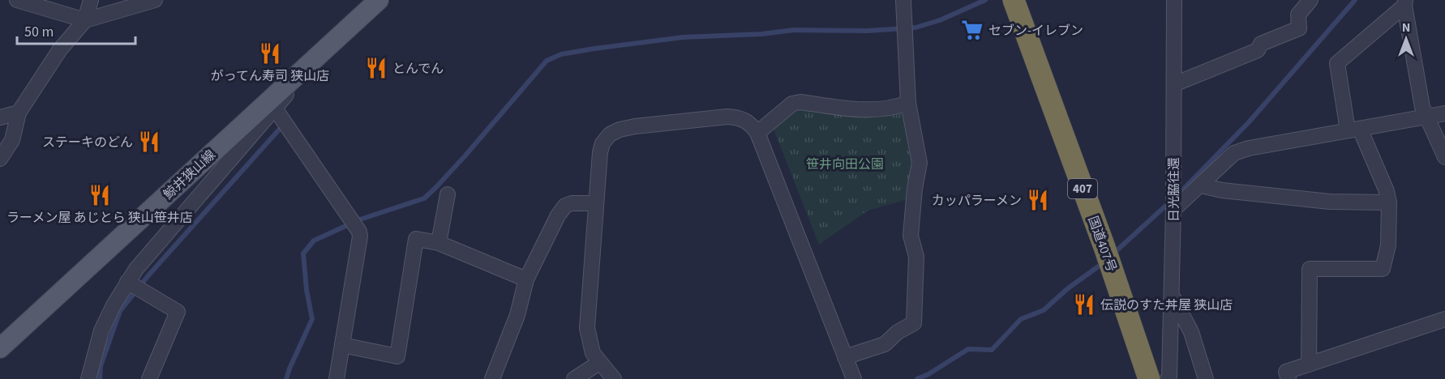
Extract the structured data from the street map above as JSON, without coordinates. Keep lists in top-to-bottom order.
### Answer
{
  "streets": {
    "highway": ["407", "国道407号"],
    "main road": ["鯨井狭山線"],
    "street": ["日光脇往還"]
  },
  "parks": ["笹井向田公園"],
  "places": {
    "supermarket": ["セブン-イレブン"],
    "restaurant": [
      "がってん寿司 狭山店",
      "とんでん",
      "ステーキのどん",
      "ラーメン屋 あじとら 狭山笹井店",
      "カッパラーメン",
      "伝説のすた丼屋 狭山店"
    ]
  },
  "scale_bar": "50 m",
  "north": "top"
}
